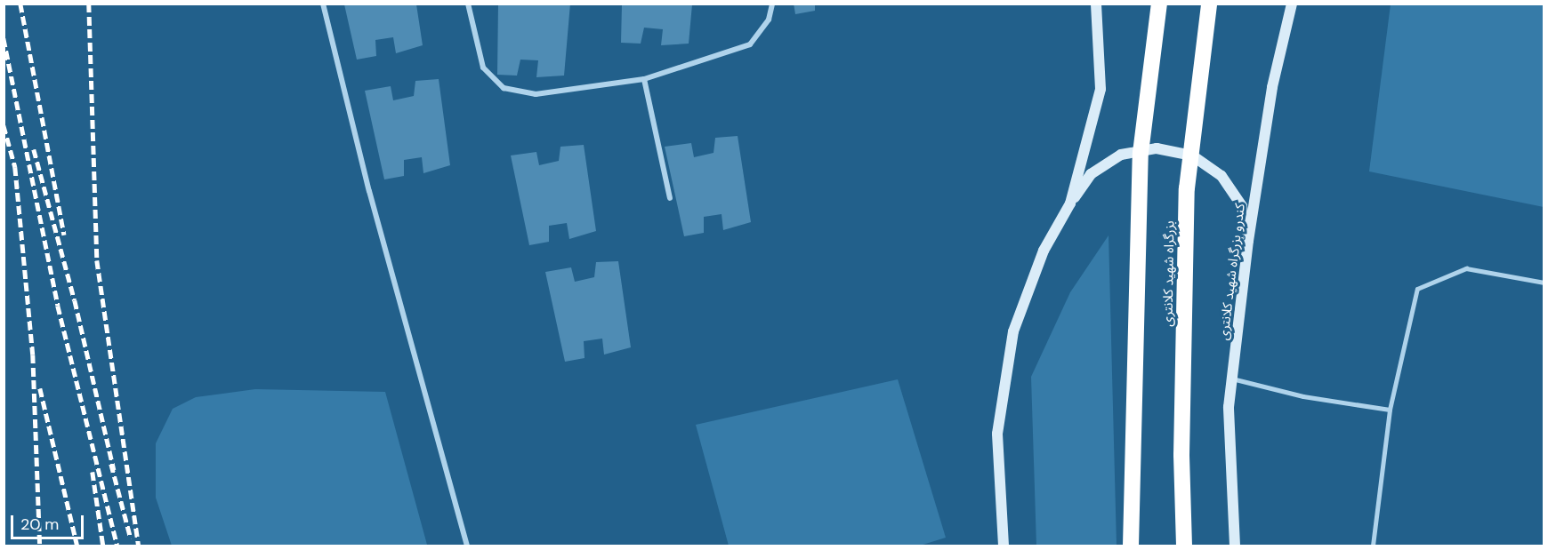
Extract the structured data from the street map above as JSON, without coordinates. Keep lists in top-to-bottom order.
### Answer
{
  "streets": {
    "highway": ["بزرگراه شهید کلانتری"],
    "main road": ["کندرو بزرگراه شهید کلانتری"]
  },
  "scale_bar": "20 m"
}
